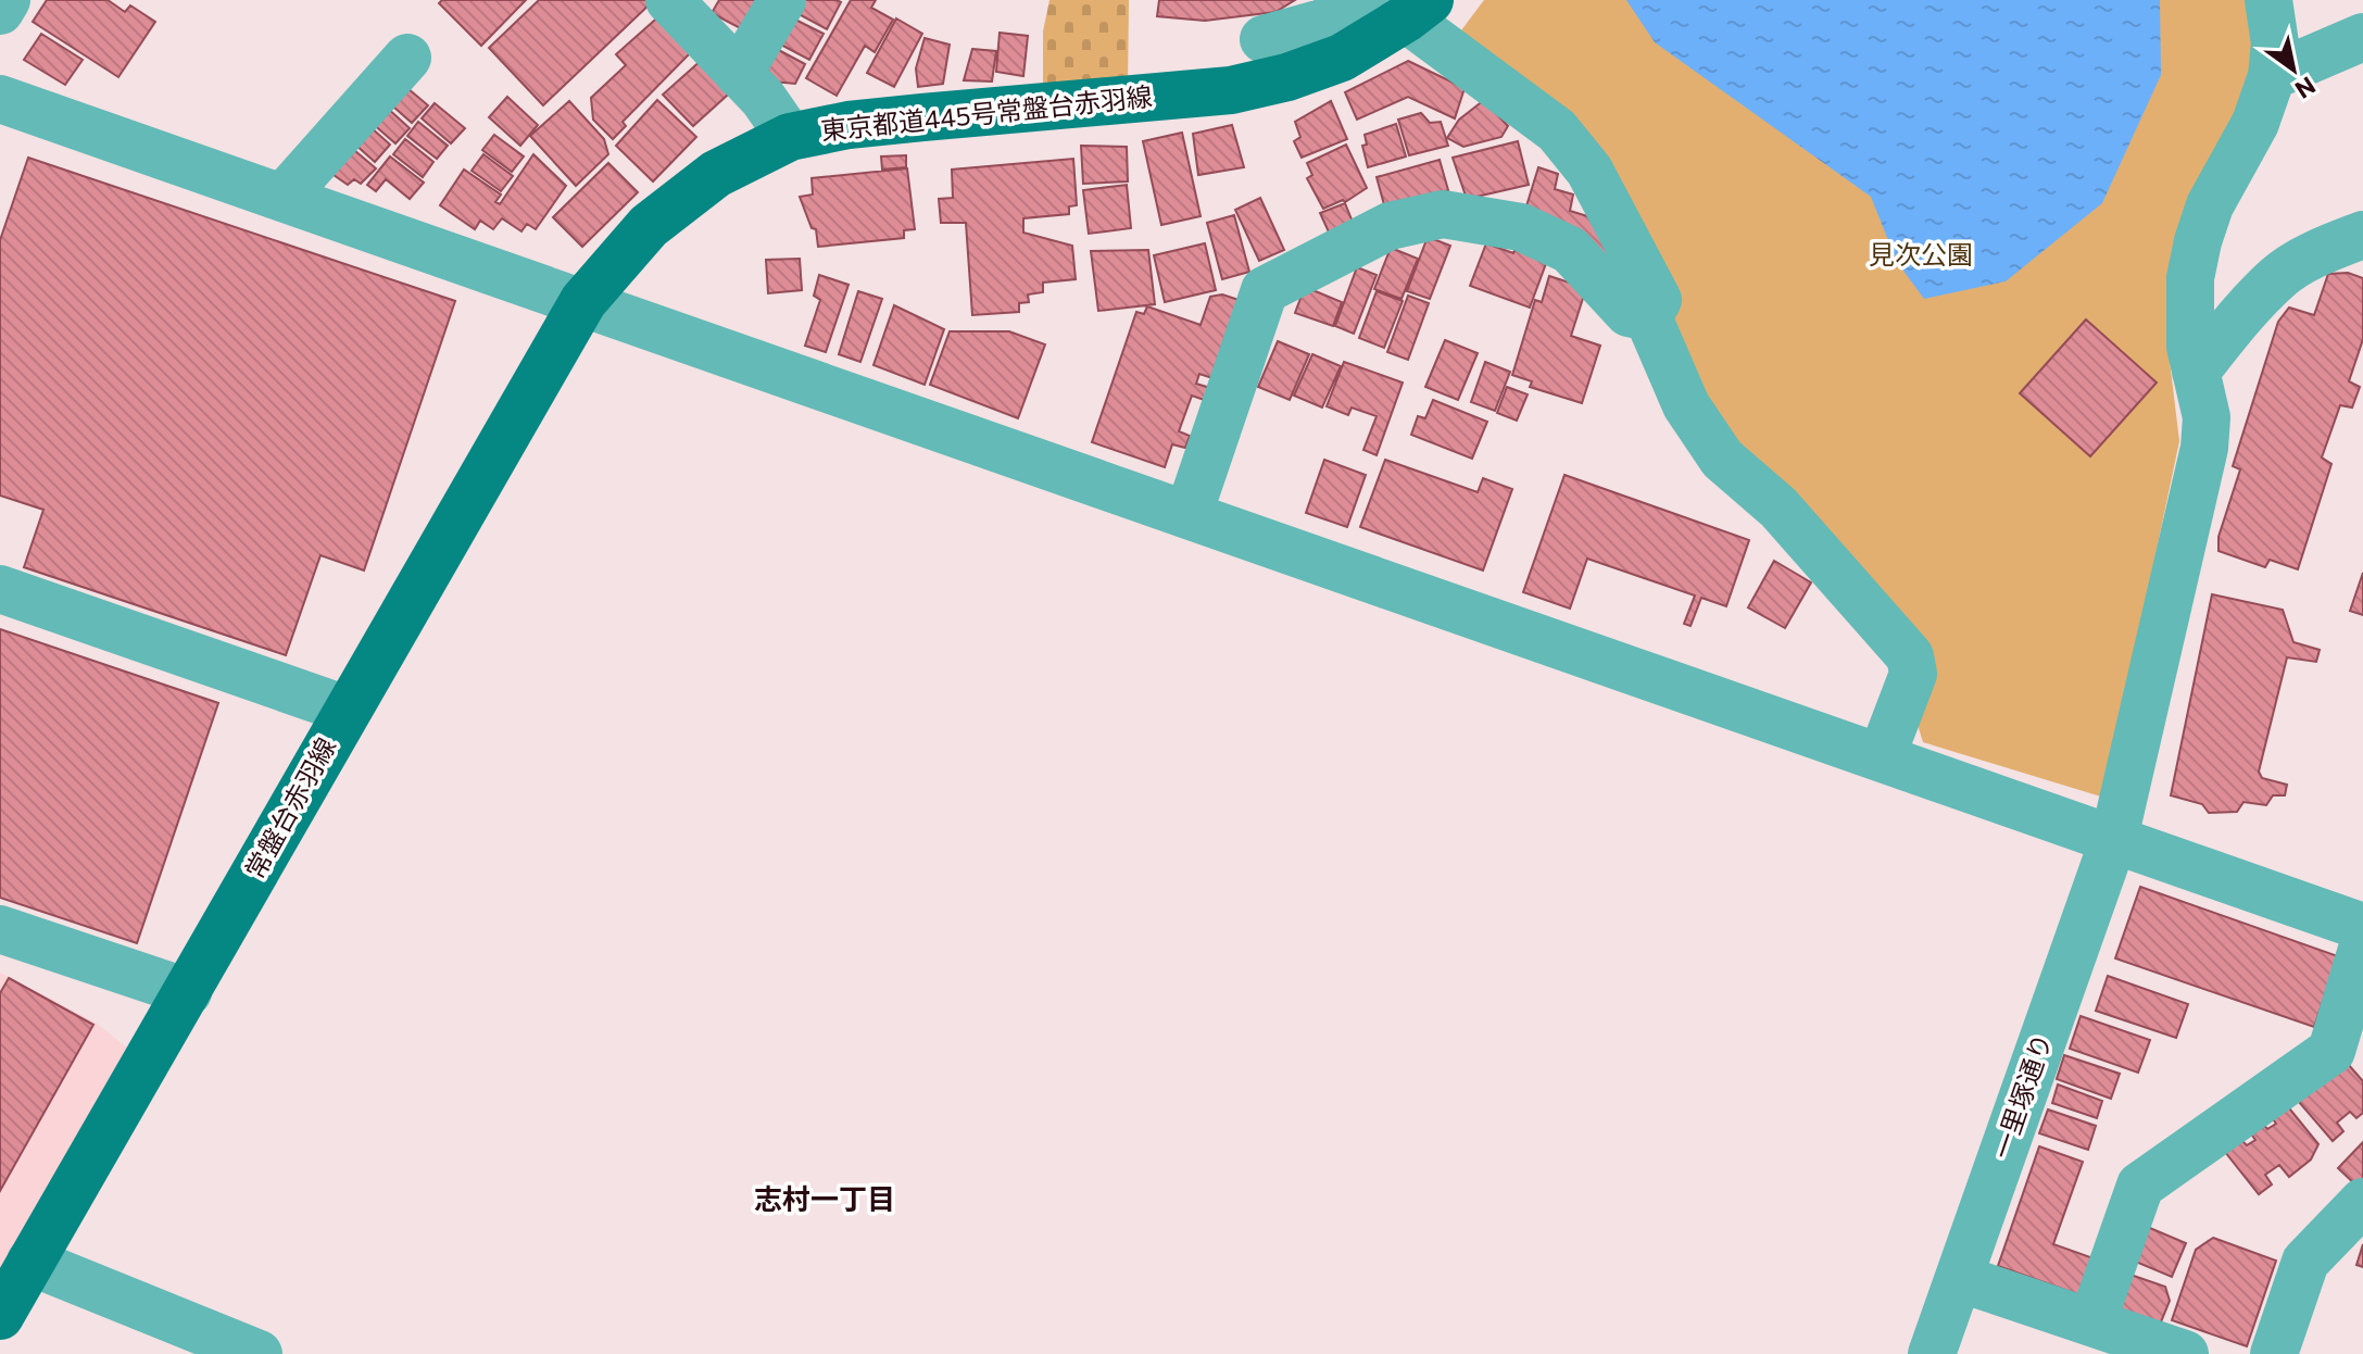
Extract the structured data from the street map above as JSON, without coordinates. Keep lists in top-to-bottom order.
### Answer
{
  "streets": {
    "main road": ["東京都道445号常盤台赤羽線", "常盤台赤羽線"],
    "street": ["一里塚通り"]
  },
  "crossings": [
    ["東京都道445号常盤台赤羽線", "常盤台赤羽線"]
  ],
  "districts": ["志村一丁目"],
  "parks": ["見次公園"],
  "north": "bottom right"
}
